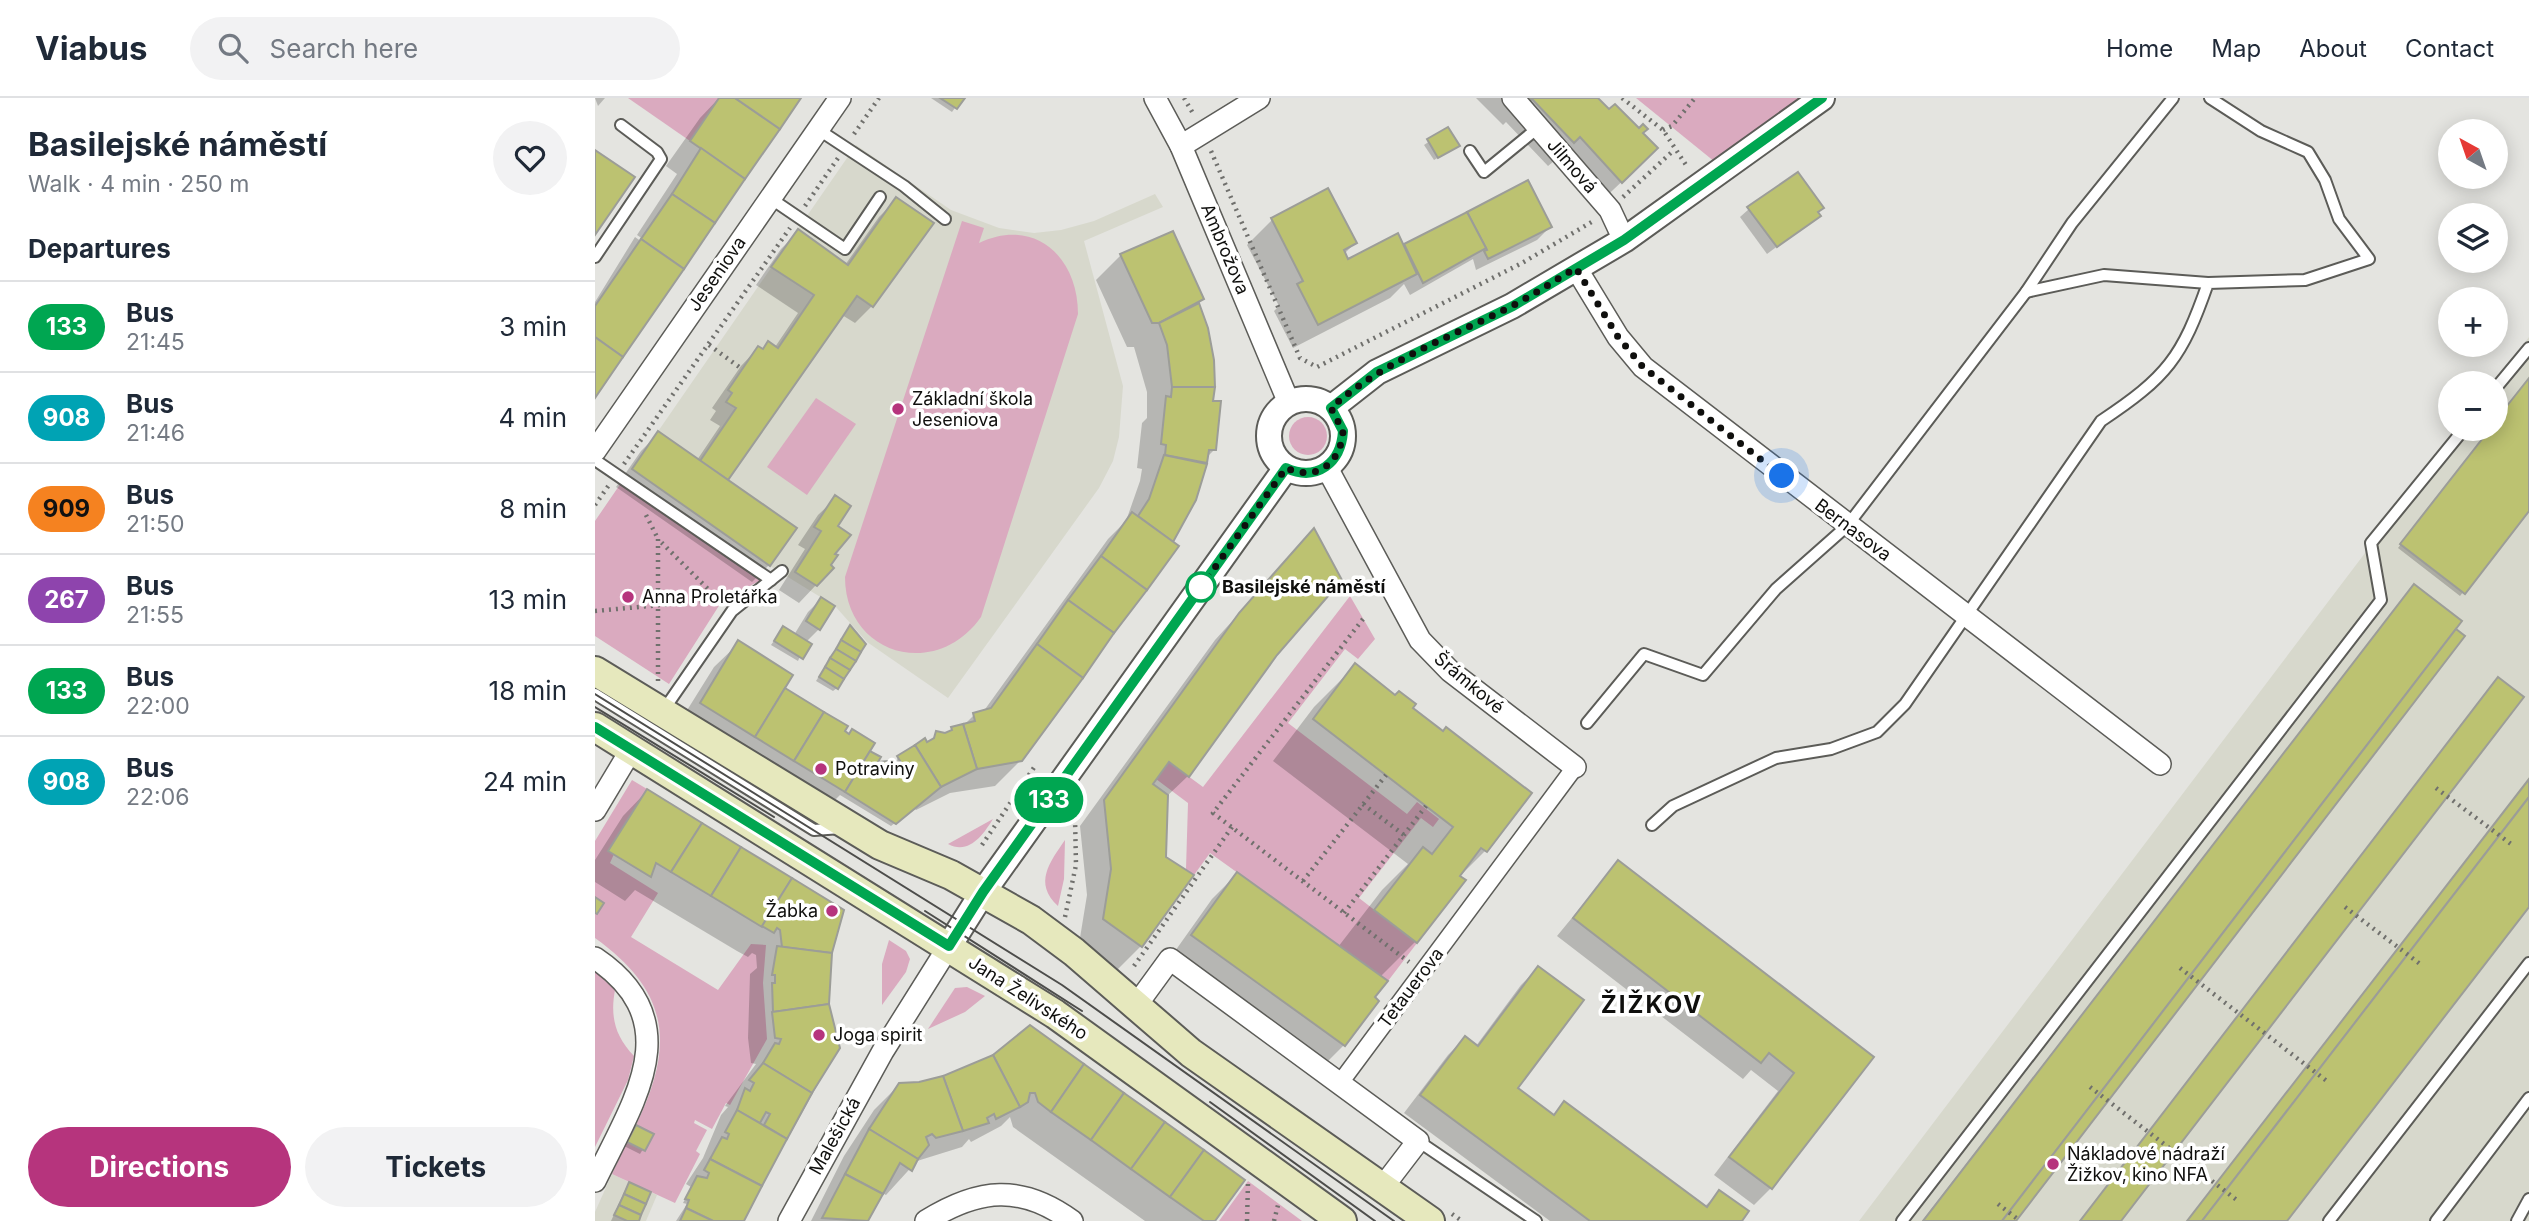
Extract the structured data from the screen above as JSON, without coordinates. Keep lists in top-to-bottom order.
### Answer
{
  "streets": {
    "main road": ["Jana Želivského"],
    "street": [
      "Jilmová",
      "Ambrožova",
      "Jeseniova",
      "Bernasova",
      "Šrámkové",
      "Tetauerova",
      "Malešická"
    ]
  },
  "crossings": [
    ["Ambrožova", "Šrámkové"],
    ["Šrámkové", "Tetauerova"],
    ["Jana Želivského", "Malešická"]
  ],
  "districts": ["ŽIŽKOV"],
  "places": [
    "Základní škola Jeseniova",
    "Basilejské náměstí",
    "Anna Proletářka",
    "Potraviny",
    "Žabka",
    "Joga spirit",
    "Nákladové nádraží Žižkov, kino NFA"
  ],
  "lines": ["bus line 133"],
  "north": "top left",
  "page": {
    "header": "Viabus",
    "search": "Search here",
    "nav": [
      "Home",
      "Map",
      "About",
      "Contact"
    ],
    "heading": [
      ["Basilejské náměstí", "Walk · 4 min · 250 m"],
      "Departures"
    ],
    "on_map": "133",
    "map_buttons": ["+", "−"],
    "list": [
      {
        "mark": "133",
        "name": "Bus",
        "note": "21:45",
        "value": "3 min"
      },
      {
        "mark": "908",
        "name": "Bus",
        "note": "21:46",
        "value": "4 min"
      },
      {
        "mark": "909",
        "name": "Bus",
        "note": "21:50",
        "value": "8 min"
      },
      {
        "mark": "267",
        "name": "Bus",
        "note": "21:55",
        "value": "13 min"
      },
      {
        "mark": "133",
        "name": "Bus",
        "note": "22:00",
        "value": "18 min"
      },
      {
        "mark": "908",
        "name": "Bus",
        "note": "22:06",
        "value": "24 min"
      }
    ],
    "buttons": ["Directions", "Tickets"]
  }
}
